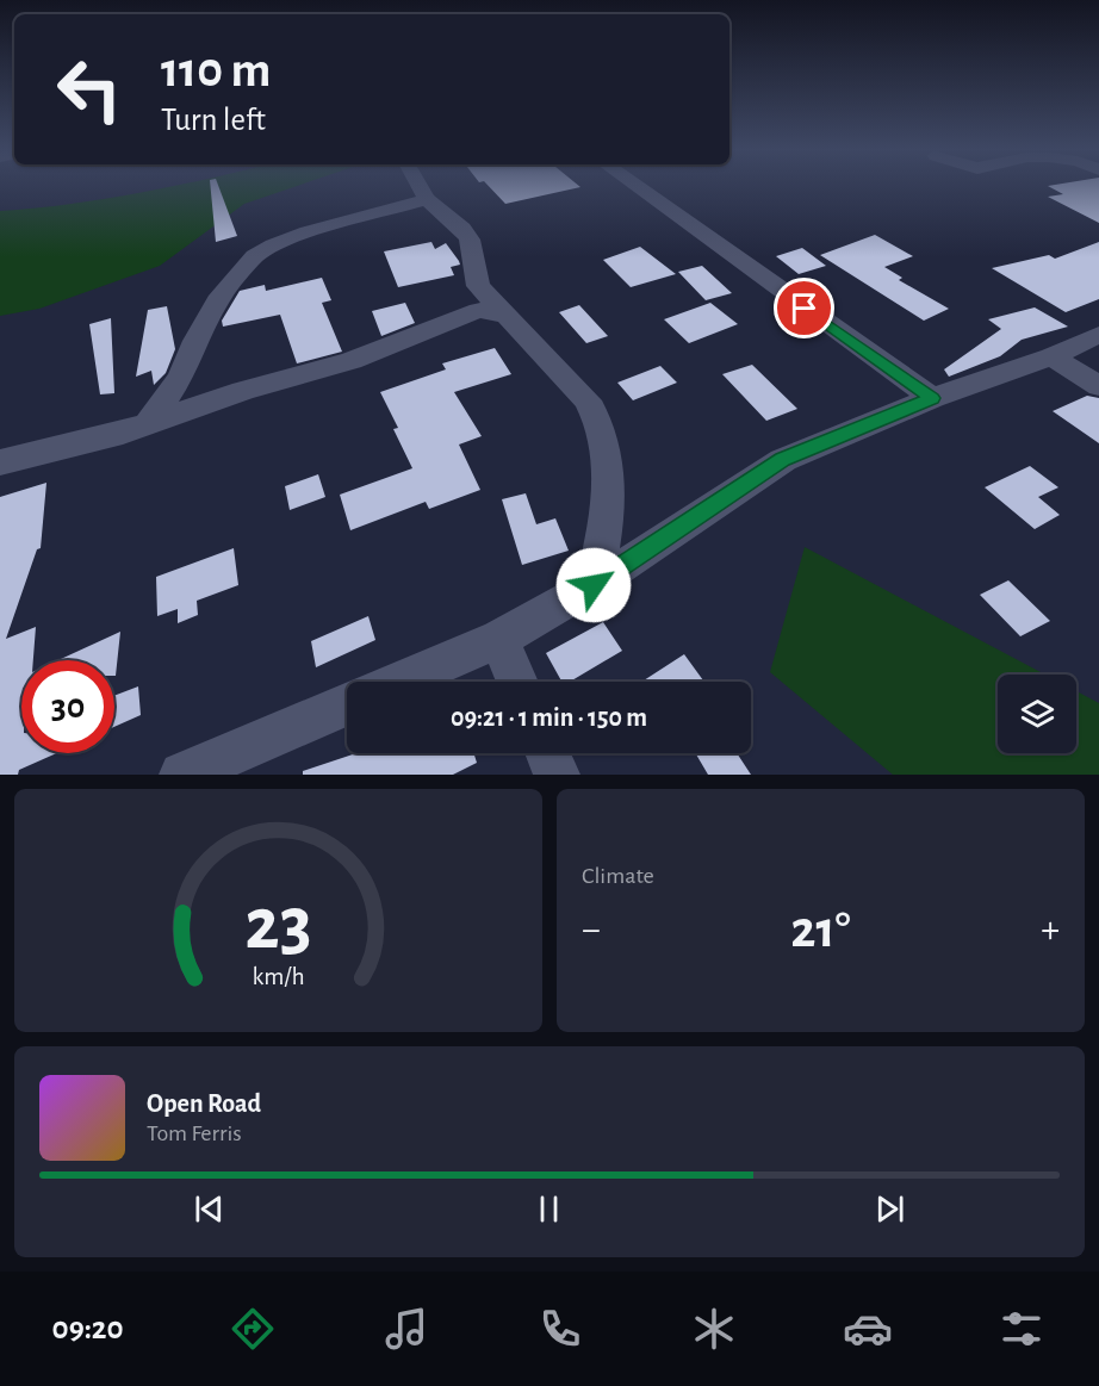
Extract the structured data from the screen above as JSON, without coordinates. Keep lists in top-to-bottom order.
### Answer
{
  "page": {
    "turn": ["110 m", "Turn left"],
    "limit": "30",
    "trip": "09:21 · 1 min · 150 m",
    "tile": "Climate",
    "heat": ["−", "21°", "+"],
    "song": ["Open Road", "Tom Ferris"],
    "tabs": "09:20",
    "gauge": ["23", "km/h"]
  }
}
